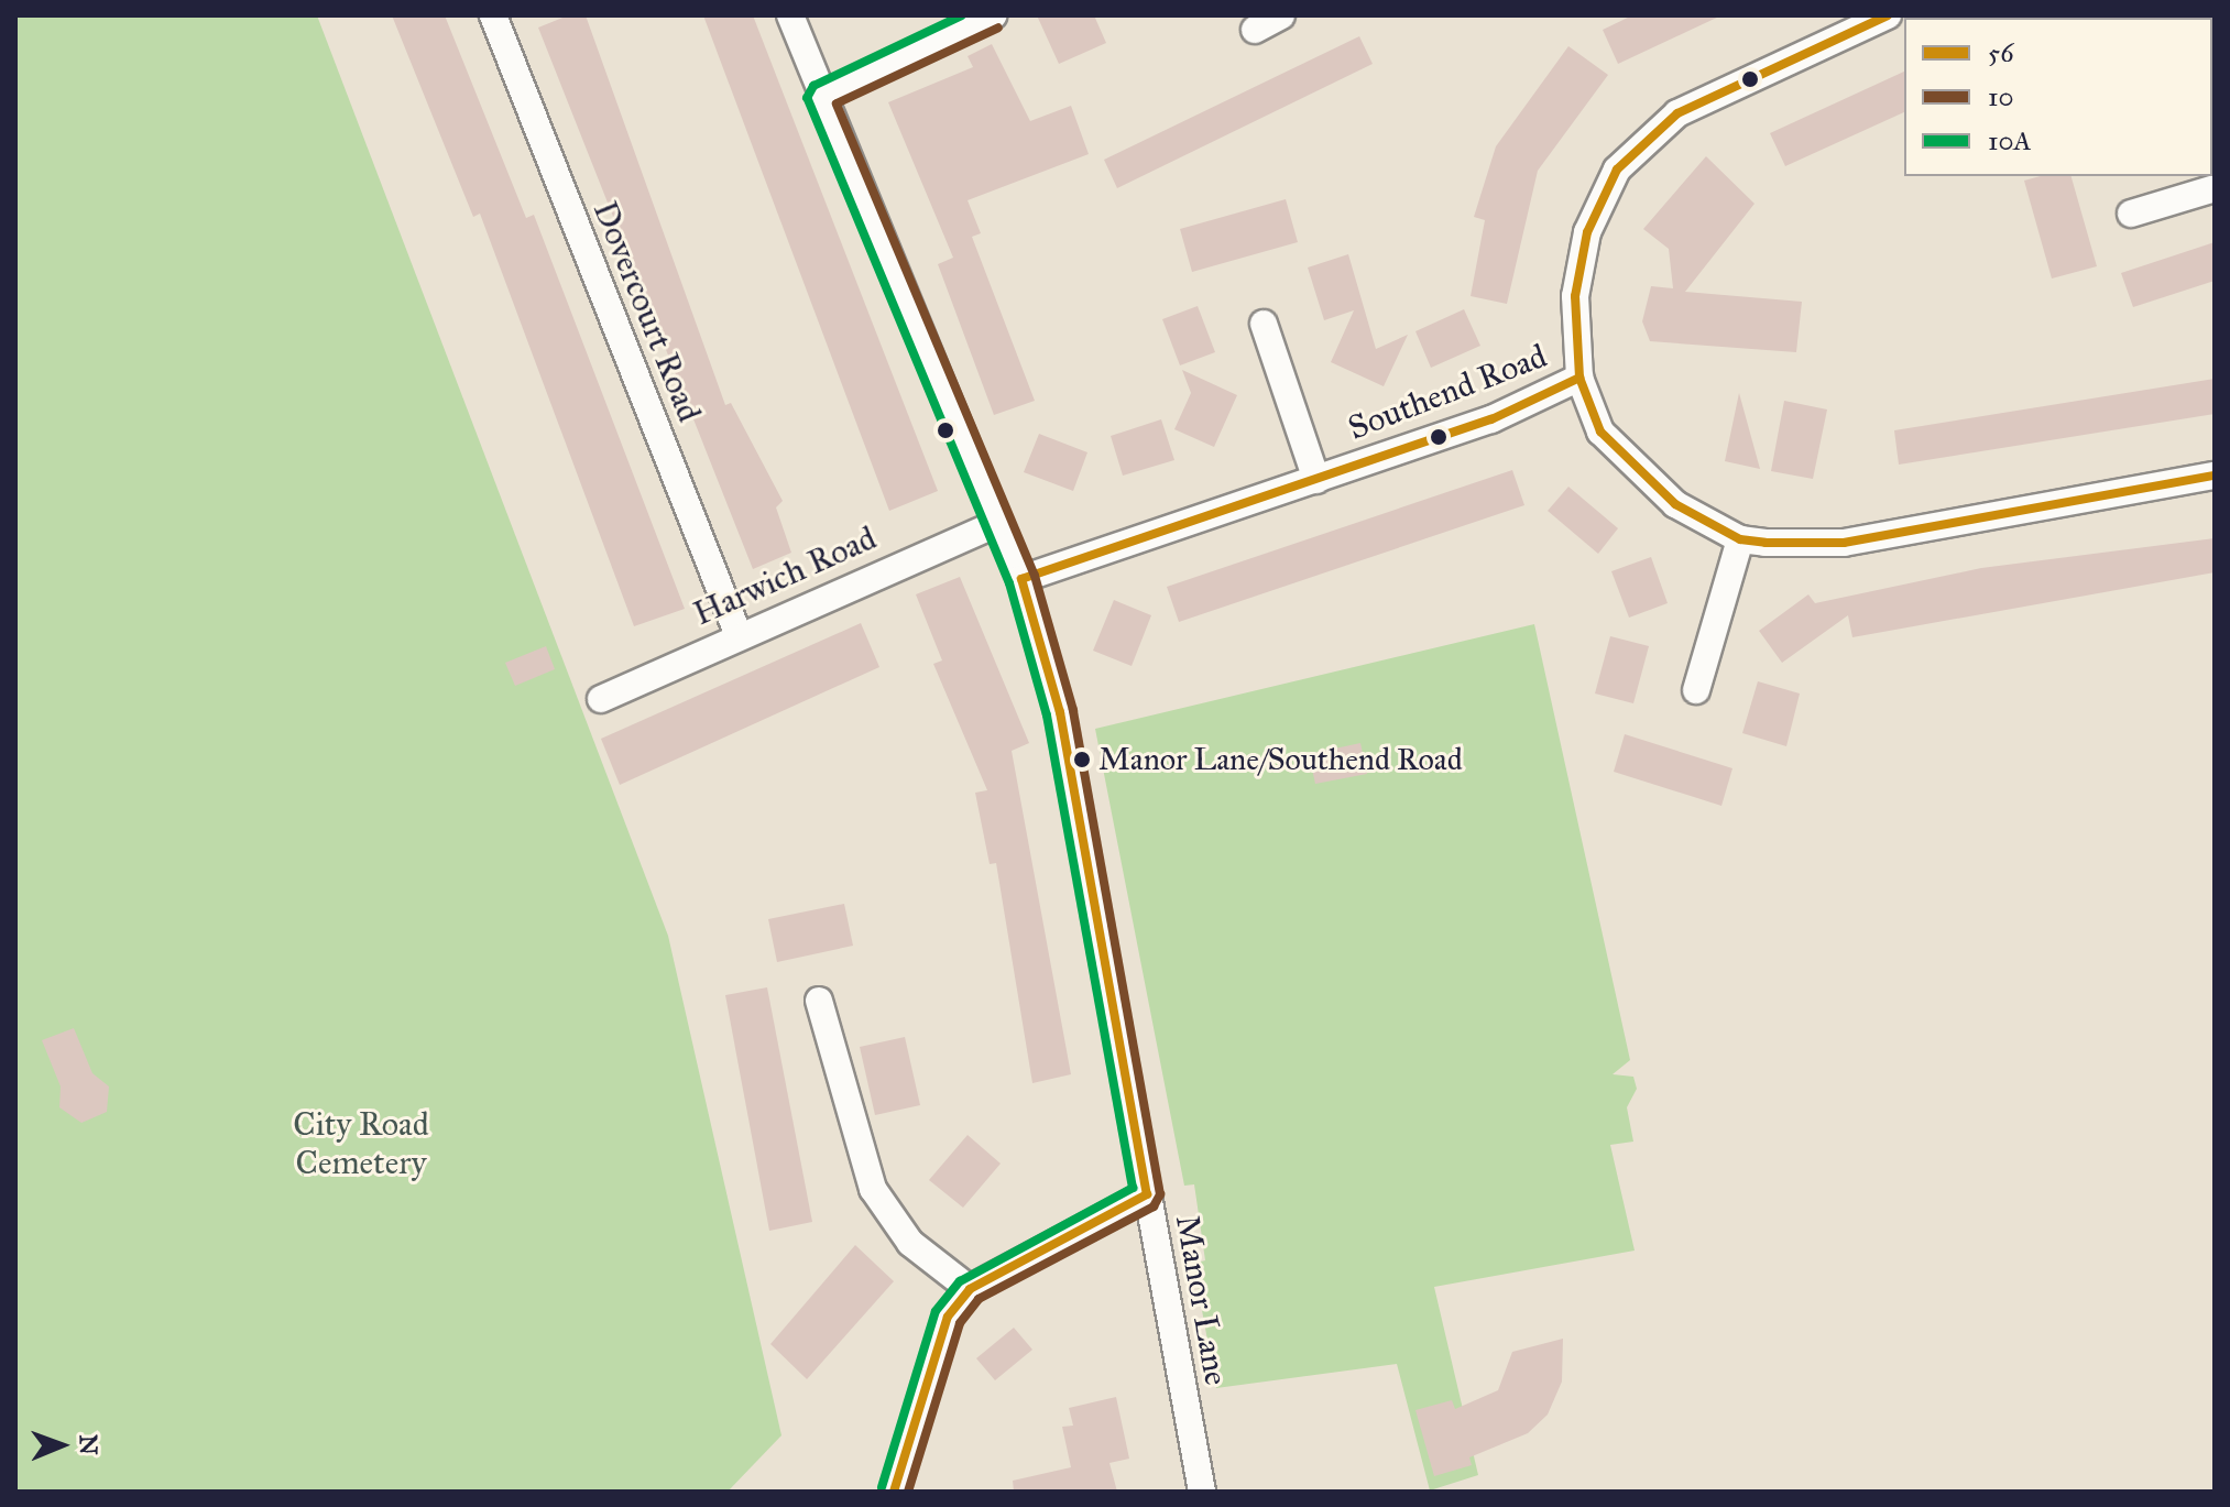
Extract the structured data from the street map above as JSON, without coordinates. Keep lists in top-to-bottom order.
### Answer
{
  "streets": {
    "street": [
      "Dovercourt Road",
      "Southend Road",
      "Harwich Road",
      "Manor Lane"
    ]
  },
  "crossings": [
    ["Dovercourt Road", "Harwich Road"],
    ["Southend Road", "Manor Lane"],
    ["Harwich Road", "Manor Lane"]
  ],
  "parks": ["City Road Cemetery"],
  "places": ["Manor Lane/Southend Road"],
  "lines": ["transit line 56", "transit line 10A", "transit line 10"],
  "legend": ["56", "10", "10A"],
  "north": "right"
}
